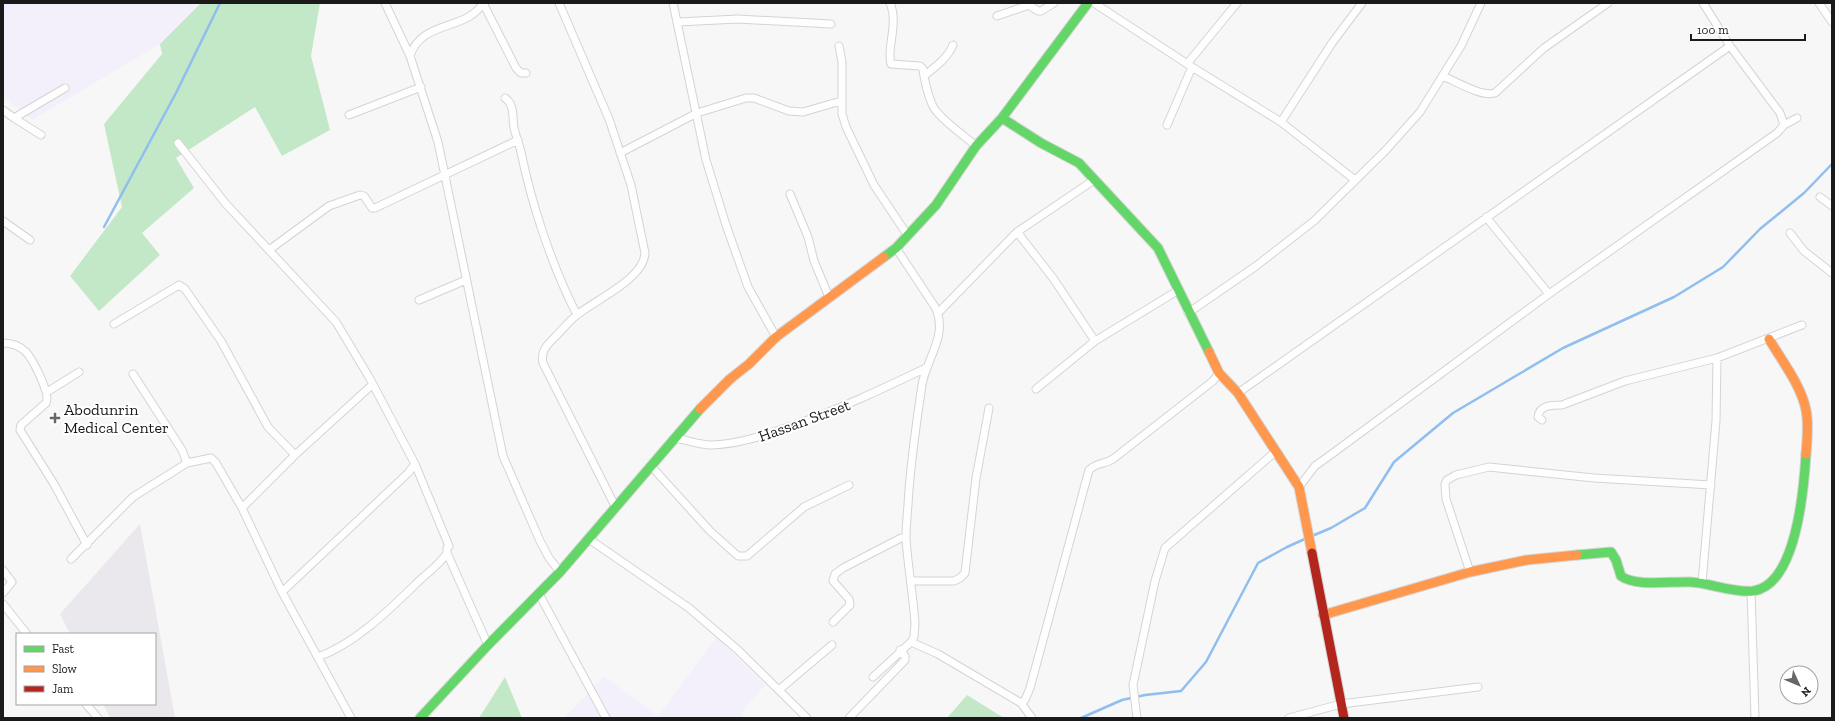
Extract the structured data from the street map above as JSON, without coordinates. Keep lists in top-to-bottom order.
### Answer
{
  "streets": {
    "street": ["Hassan Street"]
  },
  "places": {
    "health": ["Abodunrin Medical Center"]
  },
  "legend": ["Fast", "Slow", "Jam"],
  "scale_bar": "100 m",
  "north": "bottom right"
}
